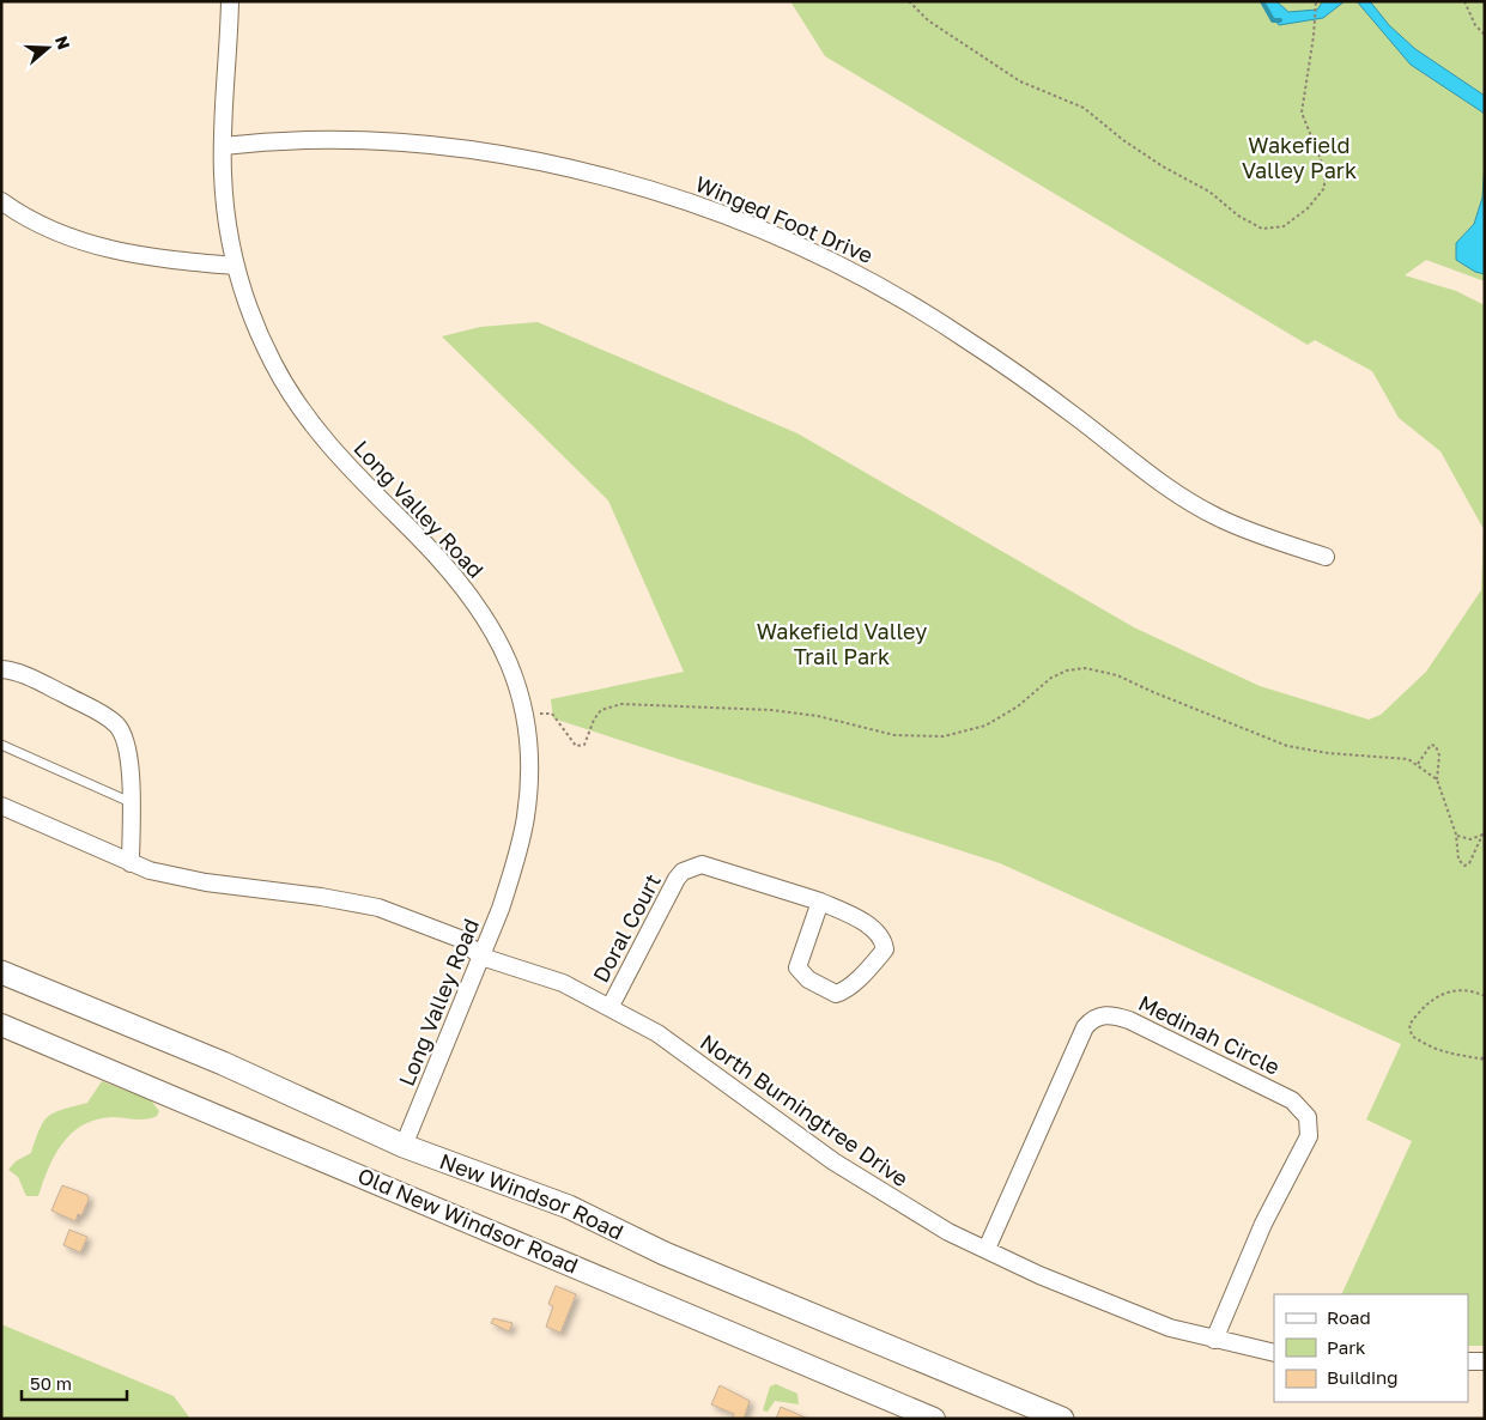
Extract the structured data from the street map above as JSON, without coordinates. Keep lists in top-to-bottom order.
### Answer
{
  "streets": {
    "main road": ["New Windsor Road"],
    "street": [
      "Winged Foot Drive",
      "Long Valley Road",
      "Doral Court",
      "Medinah Circle",
      "North Burningtree Drive",
      "Old New Windsor Road"
    ]
  },
  "crossings": [
    ["Winged Foot Drive", "Long Valley Road"],
    ["Long Valley Road", "North Burningtree Drive"],
    ["Long Valley Road", "New Windsor Road"],
    ["Doral Court", "North Burningtree Drive"],
    ["Medinah Circle", "North Burningtree Drive"]
  ],
  "parks": ["Wakefield Valley Park", "Wakefield Valley Trail Park"],
  "legend": ["Road", "Park", "Building"],
  "scale_bar": "50 m",
  "north": "right"
}
